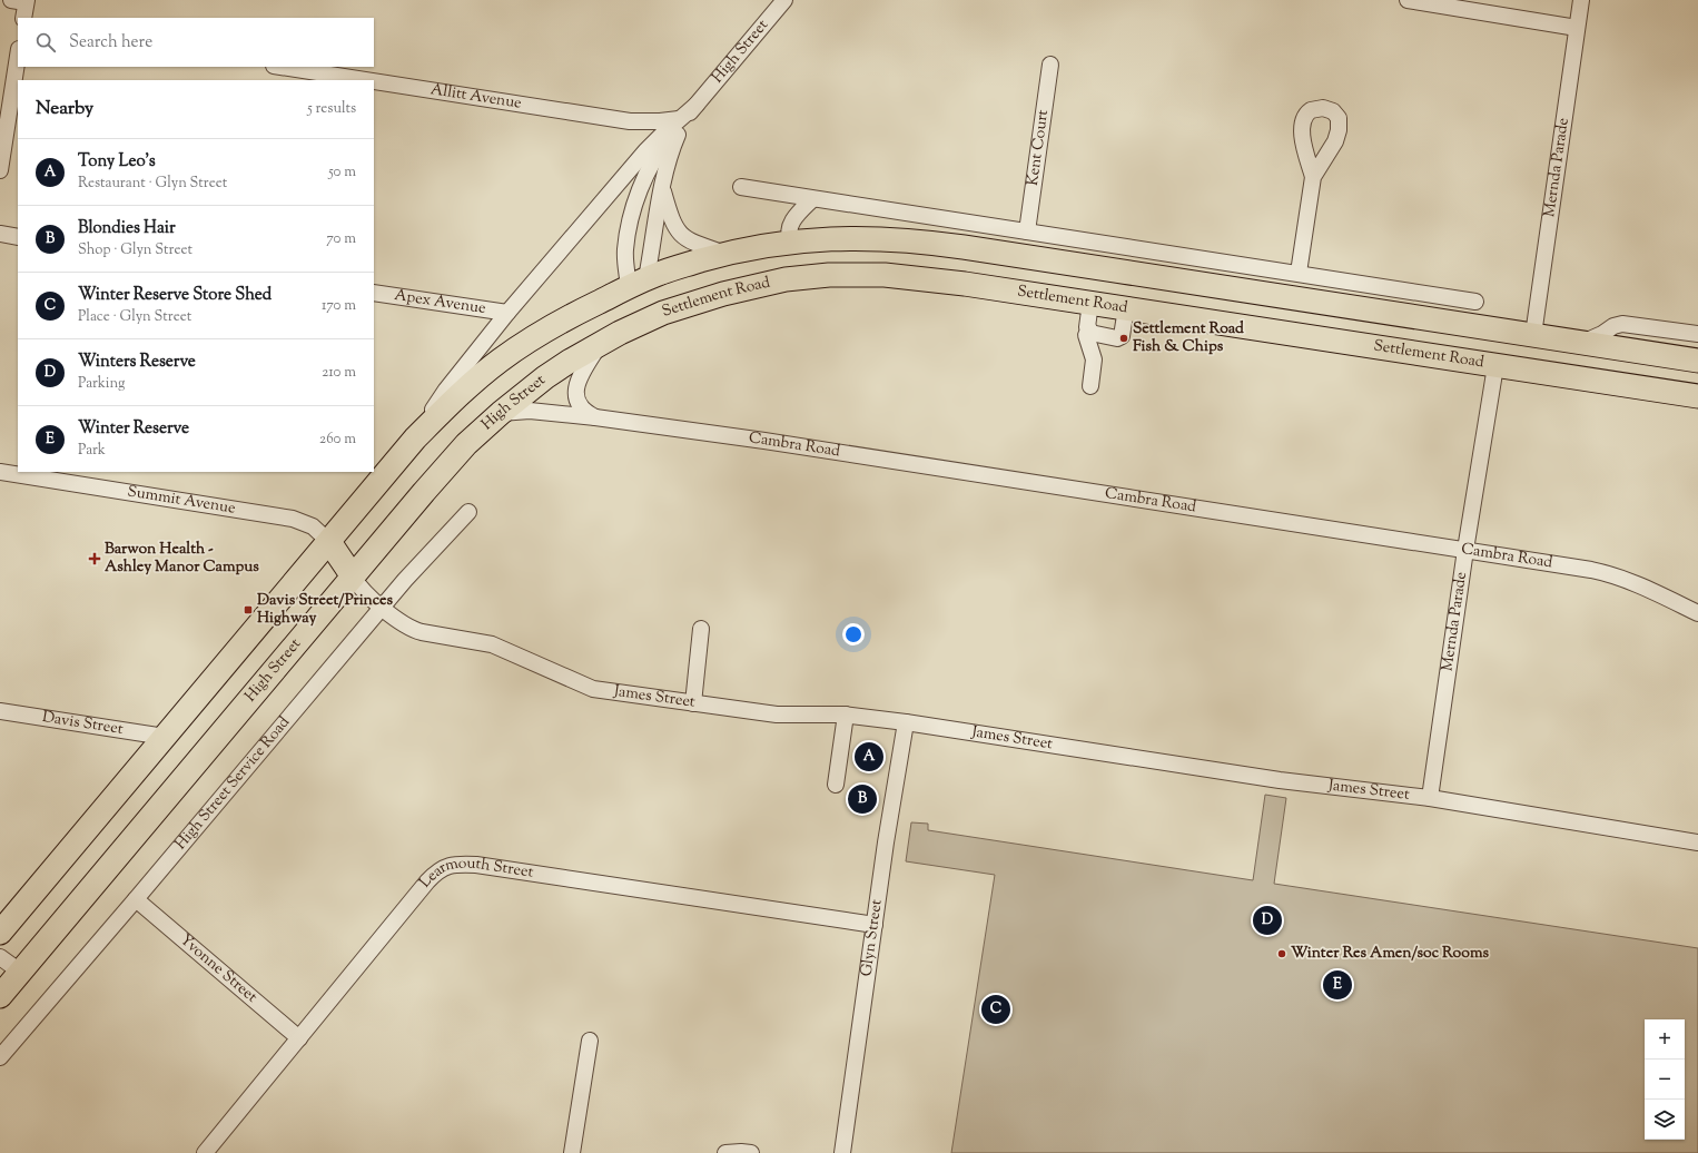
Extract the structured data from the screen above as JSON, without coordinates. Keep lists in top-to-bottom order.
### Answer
{
  "streets": {
    "highway": ["High Street", "Settlement Road"],
    "street": [
      "Allitt Avenue",
      "Kent Court",
      "Mernda Parade",
      "Apex Avenue",
      "Cambra Road",
      "Summit Avenue",
      "James Street",
      "Davis Street",
      "High Street Service Road",
      "Learmouth Street",
      "Glyn Street",
      "Yvonne Street"
    ]
  },
  "crossings": [
    ["High Street", "Allitt Avenue"],
    ["High Street", "Settlement Road"],
    ["High Street", "Apex Avenue"],
    ["High Street", "Cambra Road"],
    ["High Street", "Summit Avenue"],
    ["High Street", "James Street"],
    ["High Street", "Davis Street"],
    ["Mernda Parade", "Settlement Road"],
    ["Mernda Parade", "Cambra Road"],
    ["Mernda Parade", "James Street"],
    ["James Street", "High Street Service Road"],
    ["James Street", "Glyn Street"],
    ["High Street Service Road", "Yvonne Street"],
    ["Learmouth Street", "Glyn Street"],
    ["Learmouth Street", "Yvonne Street"]
  ],
  "places": {
    "other": ["Settlement Road Fish & Chips", "Winter Res Amen/soc Rooms"],
    "health": ["Barwon Health - Ashley Manor Campus"],
    "transit": ["Davis Street/Princes Highway"]
  },
  "page": {
    "search": "Search here",
    "heading": ["Nearby", "5 results"],
    "list": [
      {
        "mark": "A",
        "name": "Tony Leo's",
        "note": "Restaurant · Glyn Street",
        "value": "50 m"
      },
      {
        "mark": "B",
        "name": "Blondies Hair",
        "note": "Shop · Glyn Street",
        "value": "70 m"
      },
      {
        "mark": "C",
        "name": "Winter Reserve Store Shed",
        "note": "Place · Glyn Street",
        "value": "170 m"
      },
      {
        "mark": "D",
        "name": "Winters Reserve",
        "note": "Parking",
        "value": "210 m"
      },
      {
        "mark": "E",
        "name": "Winter Reserve",
        "note": "Park",
        "value": "260 m"
      }
    ],
    "pins": [
      "A",
      "B",
      "D",
      "E",
      "C"
    ],
    "map_buttons": ["+", "−"]
  }
}
